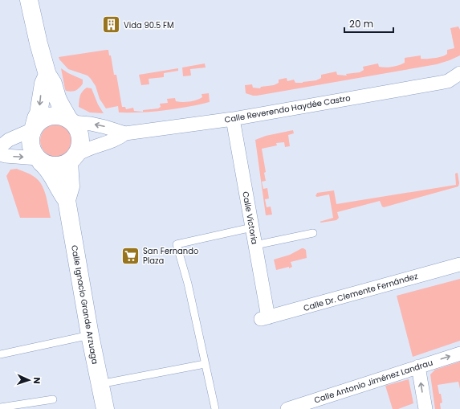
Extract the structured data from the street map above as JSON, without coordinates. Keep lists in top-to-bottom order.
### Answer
{
  "streets": {
    "street": [
      "Calle Reverendo Haydée Castro",
      "Calle Victoria",
      "Calle Dr. Clemente Fernández",
      "Calle Ignacio Grande Arzuaga",
      "Calle Antonio Jiménez Landrau"
    ]
  },
  "crossings": [
    ["Calle Reverendo Haydée Castro", "Calle Victoria"],
    ["Calle Reverendo Haydée Castro", "Calle Ignacio Grande Arzuaga"],
    ["Calle Victoria", "Calle Dr. Clemente Fernández"]
  ],
  "places": {
    "building": ["Vida 90.5 FM"],
    "supermarket": ["San Fernando Plaza"]
  },
  "scale_bar": "20 m",
  "north": "right"
}
